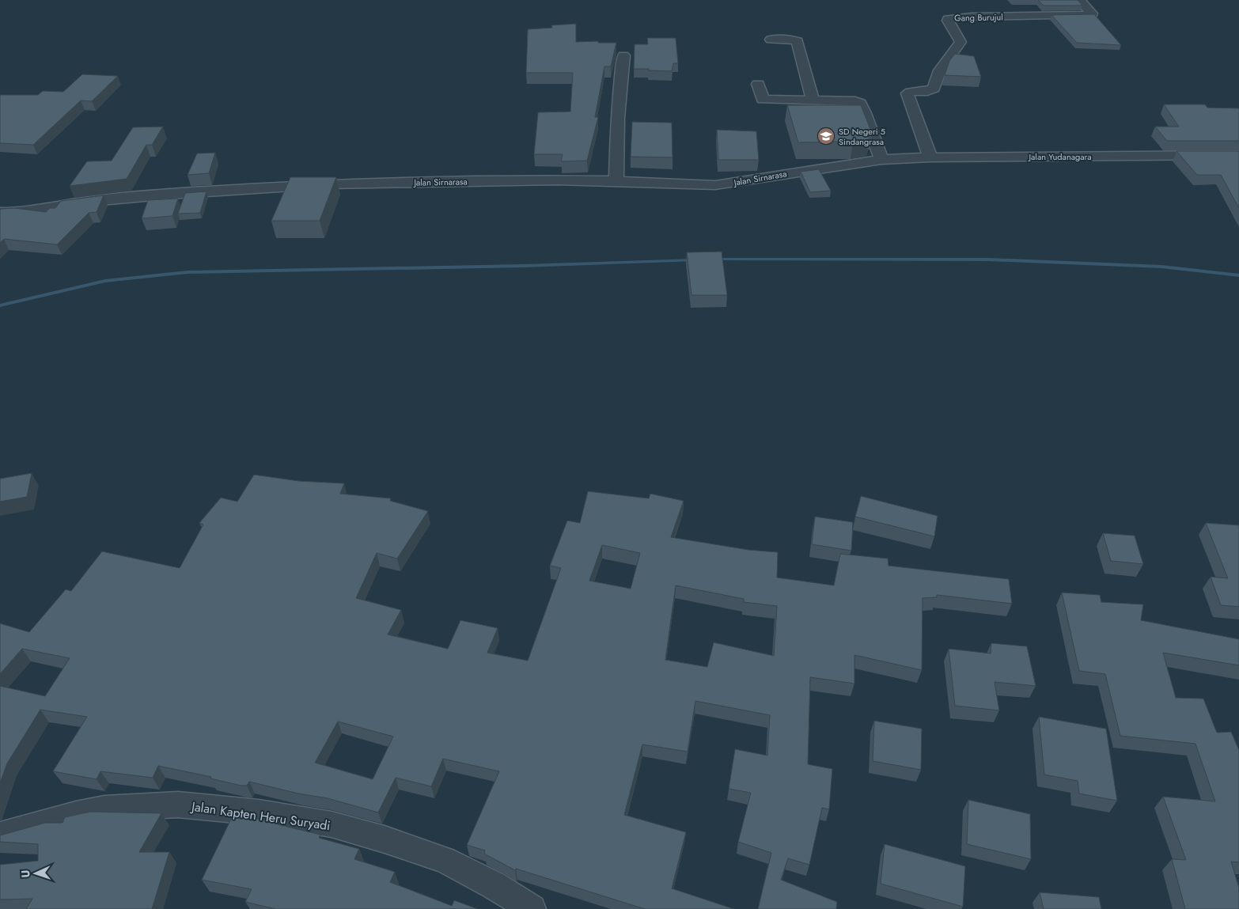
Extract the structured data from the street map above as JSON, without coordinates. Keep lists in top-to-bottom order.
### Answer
{
  "streets": {
    "street": [
      "Gang Burujul",
      "Jalan Yudanagara",
      "Jalan Sirnarasa",
      "Jalan Kapten Heru Suryadi"
    ]
  },
  "crossings": [
    ["Gang Burujul", "Jalan Yudanagara"],
    ["Jalan Yudanagara", "Jalan Sirnarasa"]
  ],
  "places": {
    "school or university": ["SD Negeri 5 Sindangrasa"]
  },
  "north": "left"
}
